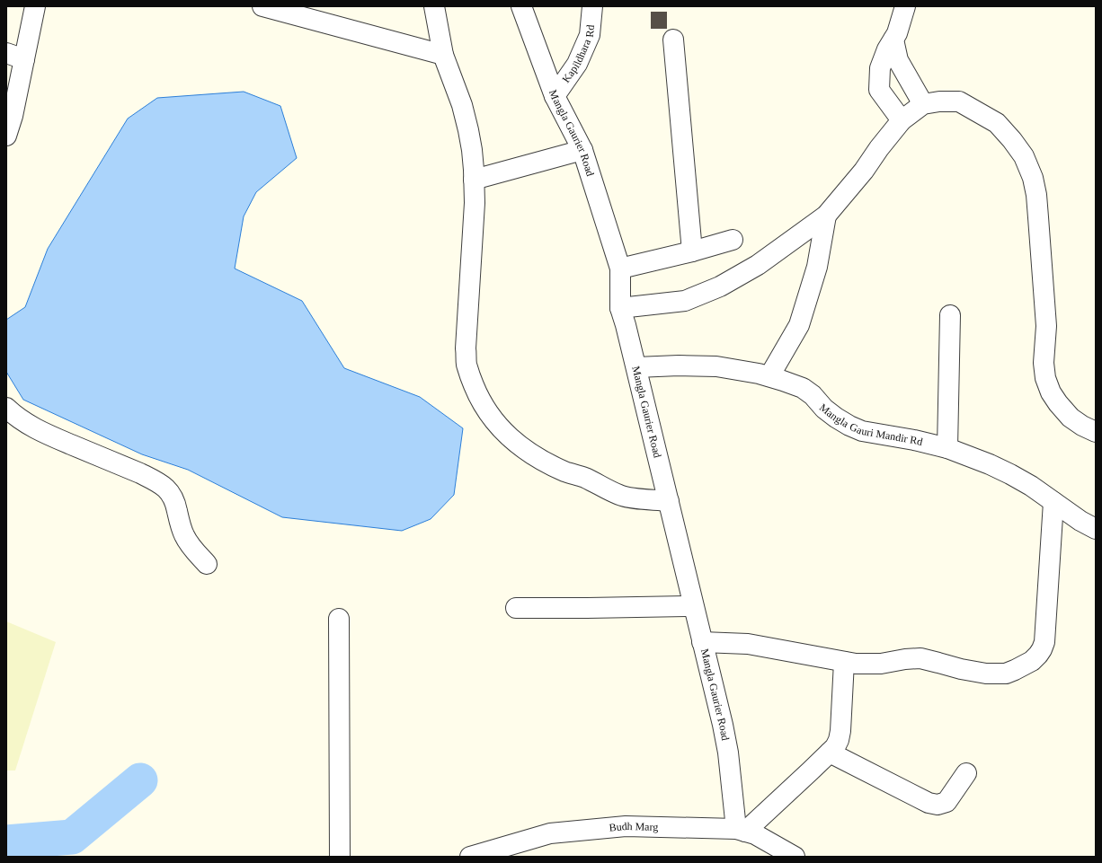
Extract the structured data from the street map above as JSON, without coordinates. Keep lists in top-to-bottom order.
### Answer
{
  "streets": {
    "street": [
      "Kapildhara Rd",
      "Mangla Gaurier Road",
      "Mangla Gauri Mandir Rd",
      "Budh Marg"
    ]
  },
  "crossings": [
    ["Kapildhara Rd", "Mangla Gaurier Road"],
    ["Mangla Gaurier Road", "Mangla Gauri Mandir Rd"],
    ["Mangla Gaurier Road", "Budh Marg"]
  ]
}
